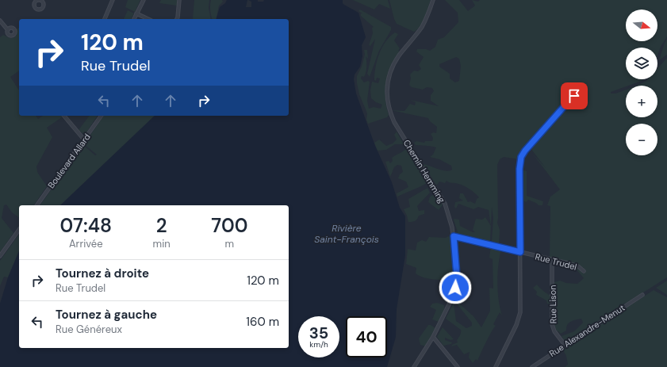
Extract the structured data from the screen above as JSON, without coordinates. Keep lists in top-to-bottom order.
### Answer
{
  "streets": {
    "street": [
      "Boulevard Allard",
      "Chemin Hemming",
      "Rue Trudel",
      "Rue Lison",
      "Rue Alexandre-Menut"
    ]
  },
  "crossings": [
    ["Chemin Hemming", "Rue Trudel"],
    ["Rue Trudel", "Rue Lison"],
    ["Rue Lison", "Rue Alexandre-Menut"]
  ],
  "water": ["Rivière Saint-François"],
  "north": "right",
  "page": {
    "map_buttons": ["+", "−"],
    "turn": ["120 m", "Rue Trudel"],
    "eta": [
      "07:48",
      "Arrivée",
      "2",
      "min",
      "700",
      "m"
    ],
    "list": [
      {
        "name": "Tournez à droite",
        "note": "Rue Trudel",
        "value": "120 m"
      },
      {
        "name": "Tournez à gauche",
        "note": "Rue Généreux",
        "value": "160 m"
      }
    ],
    "speed": "35 km/h",
    "limit": "40"
  }
}
